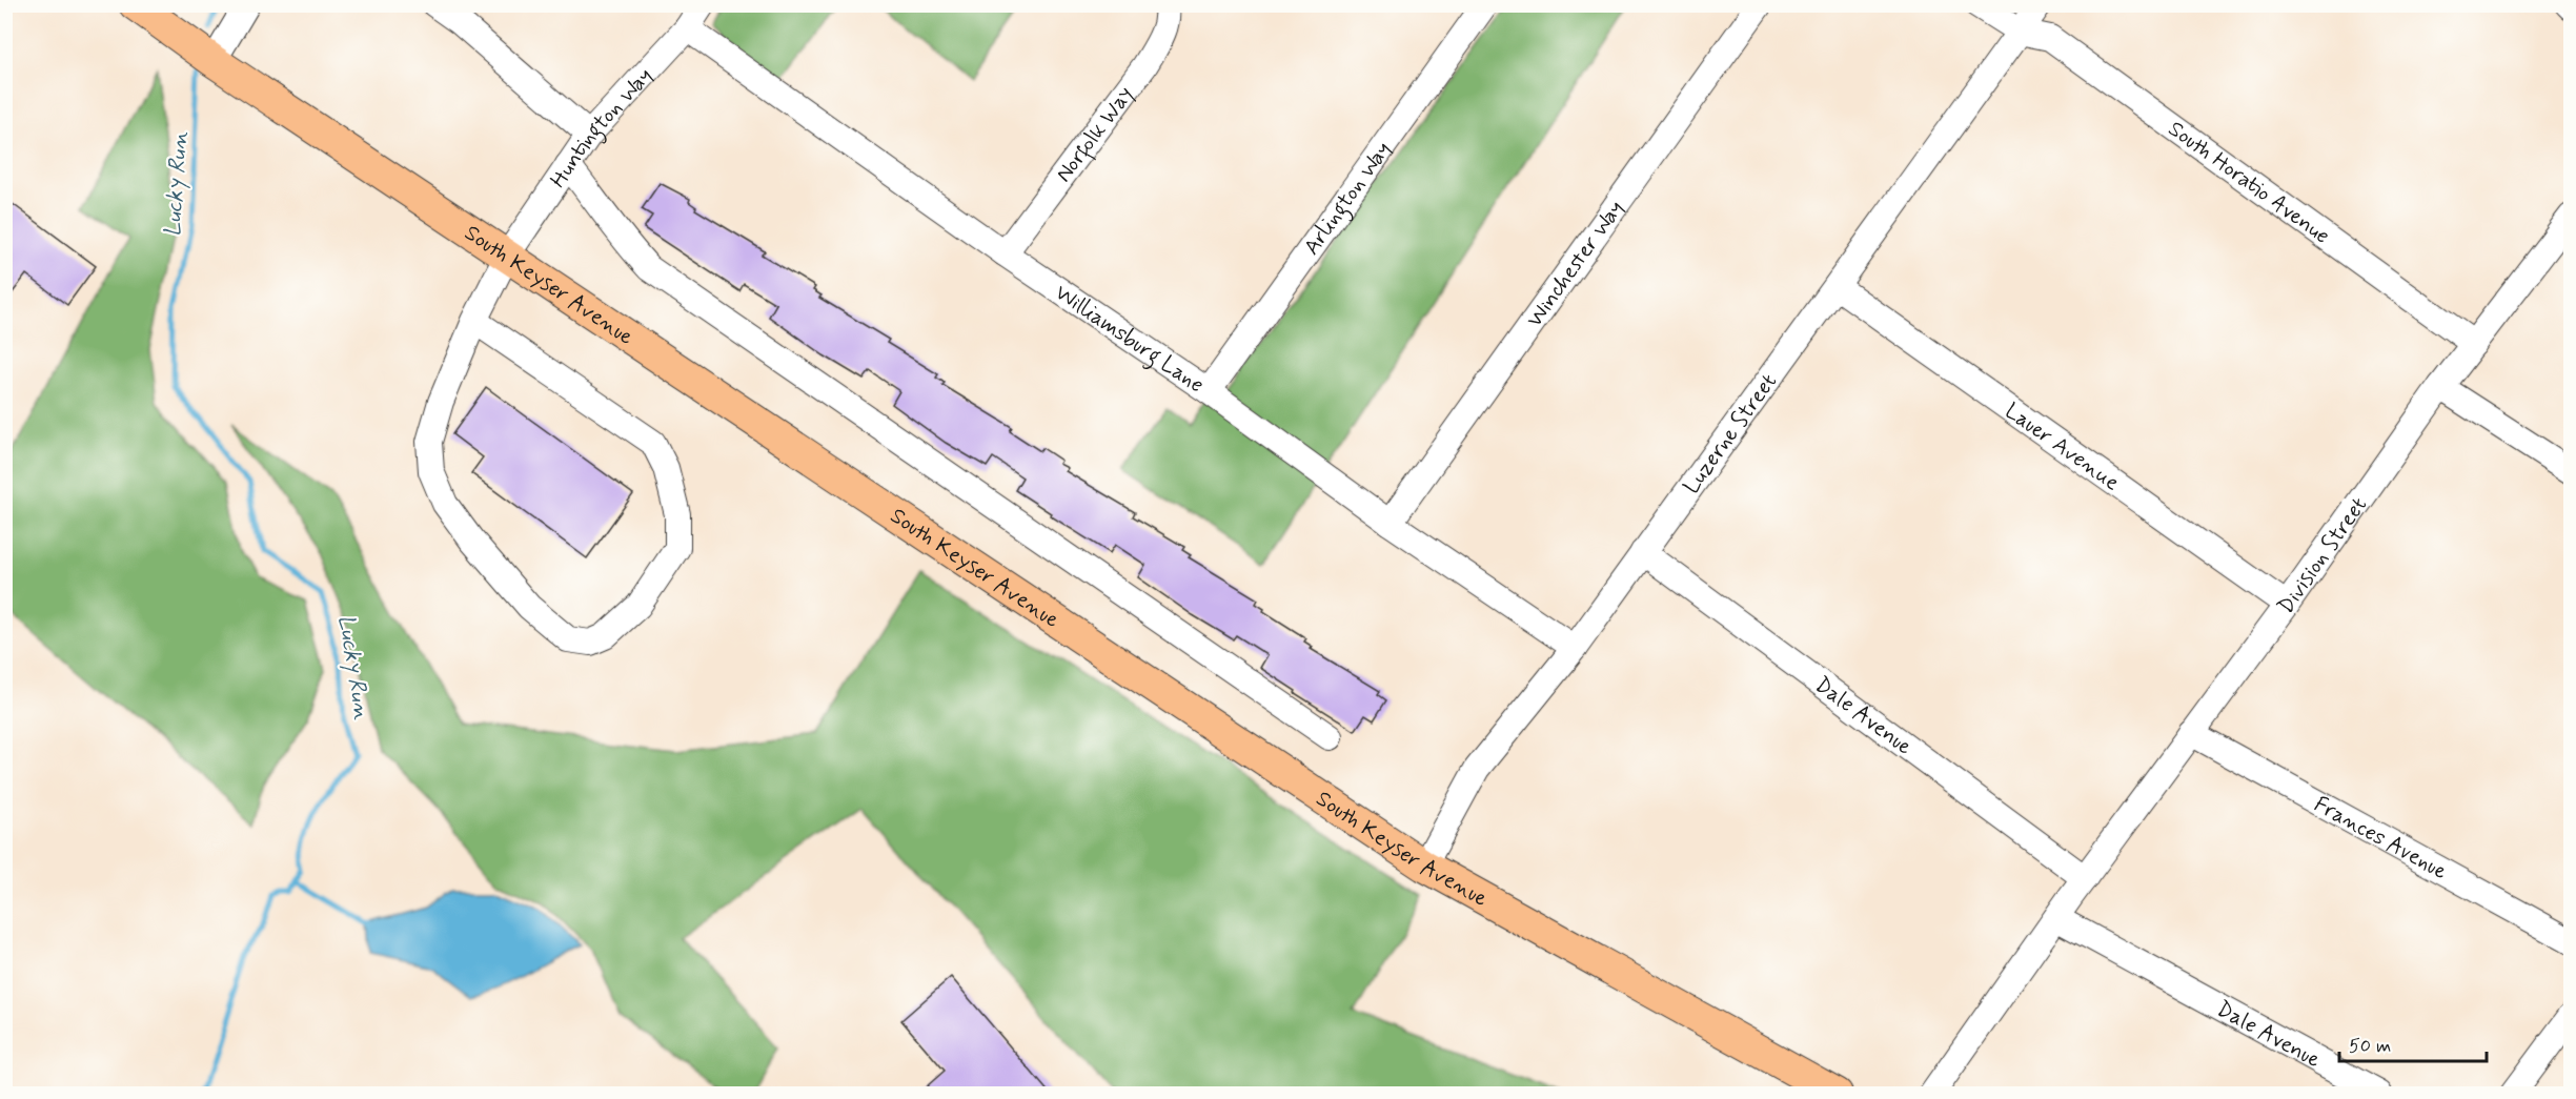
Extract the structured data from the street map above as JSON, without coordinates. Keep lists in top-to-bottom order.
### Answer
{
  "streets": {
    "main road": ["South Keyser Avenue"],
    "street": [
      "Huntington Way",
      "Norfolk Way",
      "South Horatio Avenue",
      "Arlington Way",
      "Winchester Way",
      "Williamsburg Lane",
      "Luzerne Street",
      "Lauer Avenue",
      "Division Street",
      "Dale Avenue",
      "Frances Avenue"
    ]
  },
  "crossings": [
    ["Huntington Way", "South Keyser Avenue"],
    ["Huntington Way", "Williamsburg Lane"],
    ["Norfolk Way", "Williamsburg Lane"],
    ["South Horatio Avenue", "Luzerne Street"],
    ["South Horatio Avenue", "Division Street"],
    ["Arlington Way", "Williamsburg Lane"],
    ["Winchester Way", "Williamsburg Lane"],
    ["South Keyser Avenue", "Luzerne Street"],
    ["Williamsburg Lane", "Luzerne Street"],
    ["Luzerne Street", "Lauer Avenue"],
    ["Luzerne Street", "Dale Avenue"],
    ["Lauer Avenue", "Division Street"],
    ["Division Street", "Dale Avenue"],
    ["Division Street", "Frances Avenue"]
  ],
  "water": ["Lucky Run"],
  "scale_bar": "50 m"
}
